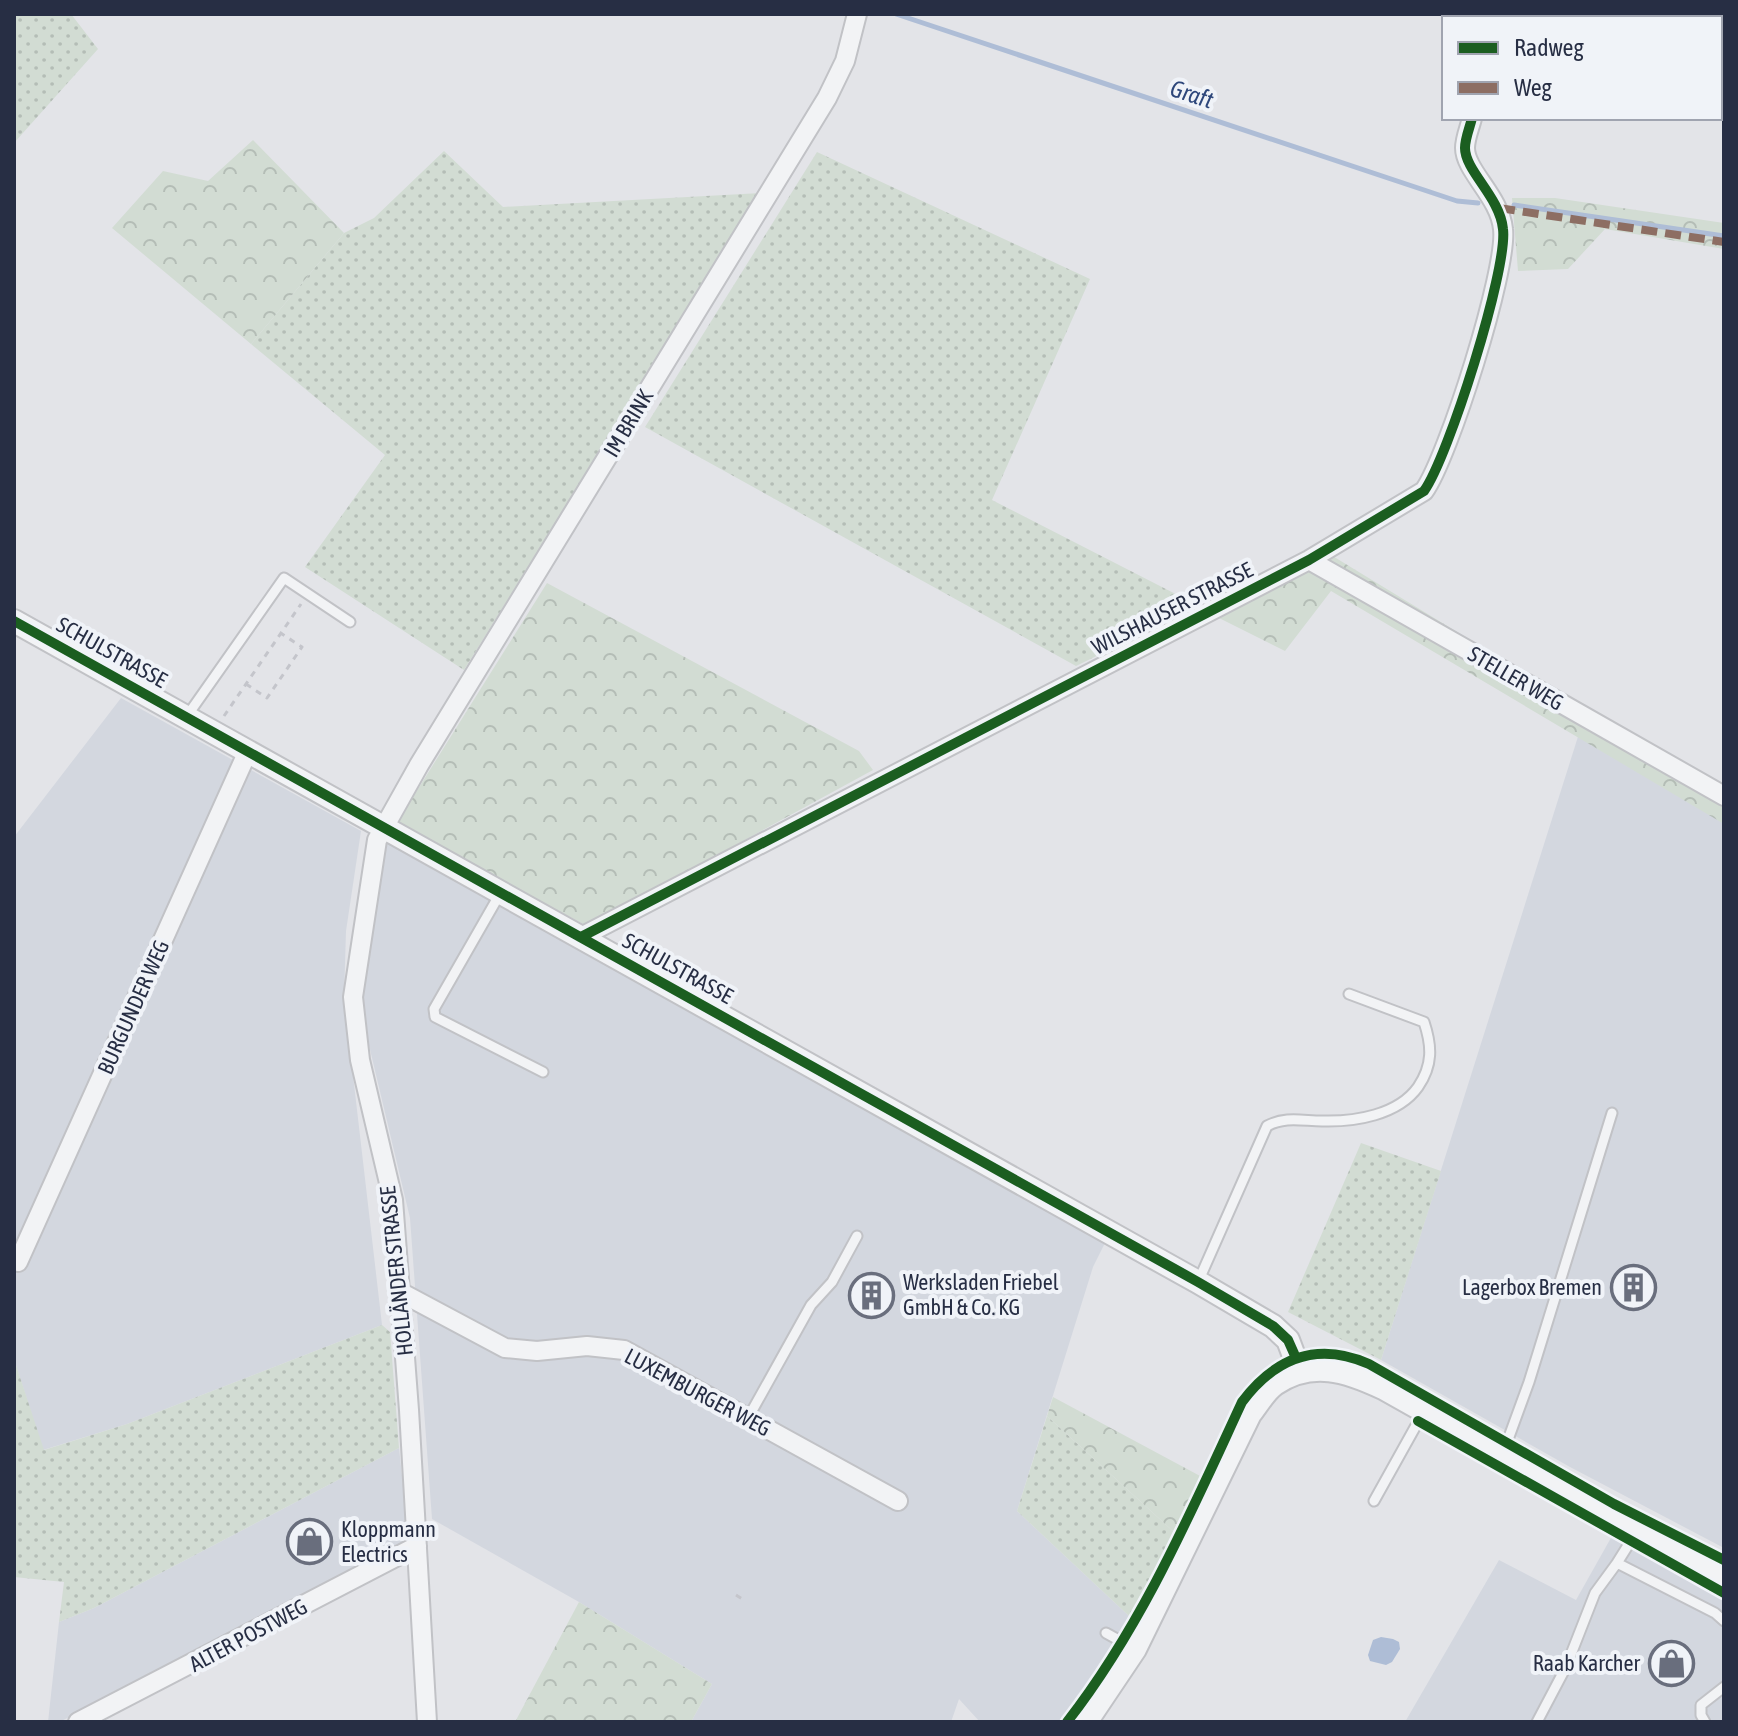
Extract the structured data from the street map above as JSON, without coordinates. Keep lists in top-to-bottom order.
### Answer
{
  "streets": {
    "street": [
      "IM BRINK",
      "WILSHAUSER STRASSE",
      "SCHULSTRASSE",
      "STELLER WEG",
      "BURGUNDER WEG",
      "HOLLÄNDER STRASSE",
      "LUXEMBURGER WEG",
      "ALTER POSTWEG"
    ]
  },
  "crossings": [
    ["IM BRINK", "SCHULSTRASSE"],
    ["IM BRINK", "HOLLÄNDER STRASSE"],
    ["WILSHAUSER STRASSE", "SCHULSTRASSE"],
    ["WILSHAUSER STRASSE", "STELLER WEG"],
    ["SCHULSTRASSE", "BURGUNDER WEG"],
    ["SCHULSTRASSE", "HOLLÄNDER STRASSE"],
    ["HOLLÄNDER STRASSE", "LUXEMBURGER WEG"],
    ["HOLLÄNDER STRASSE", "ALTER POSTWEG"]
  ],
  "water": ["Graft"],
  "places": {
    "building": ["Lagerbox Bremen", "Werksladen Friebel GmbH & Co. KG"],
    "shop": ["Kloppmann Electrics", "Raab Karcher"]
  },
  "legend": ["Radweg", "Weg"]
}
